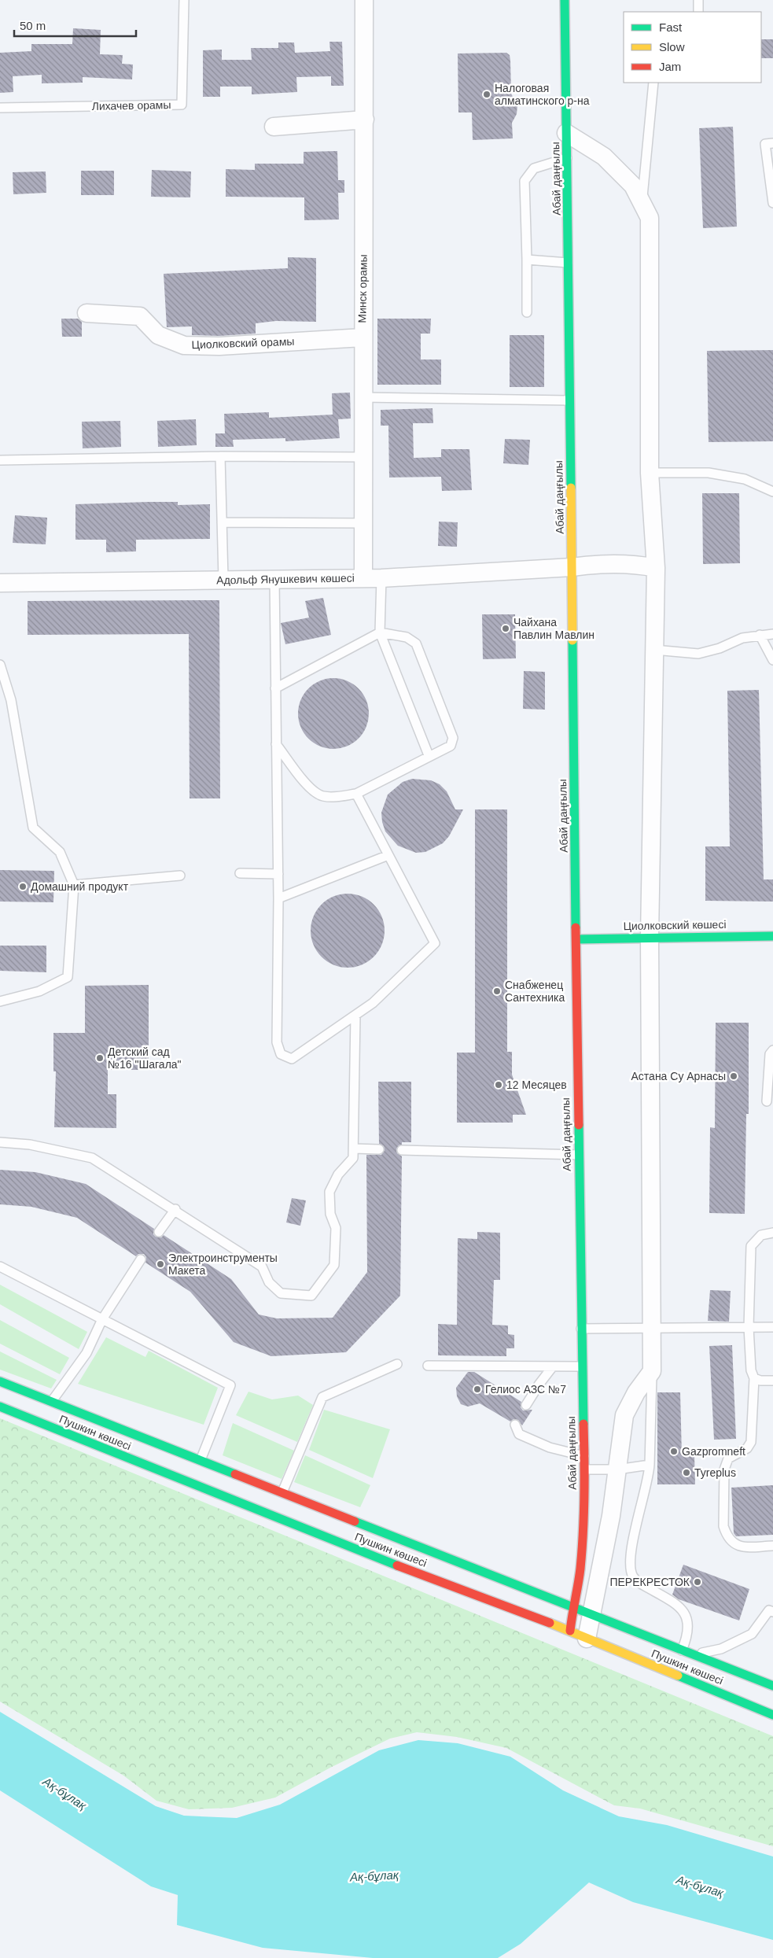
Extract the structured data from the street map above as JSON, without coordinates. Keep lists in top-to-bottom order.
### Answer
{
  "streets": {
    "street": [
      "Абай даңғылы",
      "Минск орамы",
      "Циолковский орамы",
      "Адольф Янушкевич көшесі",
      "Циолковский көшесі",
      "Пушкин көшесі"
    ],
    "lane": ["Лихачев орамы"]
  },
  "crossings": [
    ["Абай даңғылы", "Адольф Янушкевич көшесі"],
    ["Абай даңғылы", "Циолковский көшесі"],
    ["Абай даңғылы", "Пушкин көшесі"],
    ["Минск орамы", "Циолковский орамы"],
    ["Минск орамы", "Адольф Янушкевич көшесі"]
  ],
  "water": ["Ақ-бұлақ"],
  "places": [
    "Налоговая алматинского р-на",
    "Чайхана Павлин Мавлин",
    "Домашний продукт",
    "Снабженец Сантехника",
    "Детский сад №16 \"Шагала\"",
    "Астана Су Арнасы",
    "12 Месяцев",
    "Электроинструменты Макета",
    "Гелиос АЗС №7",
    "Gazpromneft",
    "Tyreplus",
    "ПЕРЕКРЕСТОК"
  ],
  "legend": ["Fast", "Slow", "Jam"],
  "scale_bar": "50 m"
}
